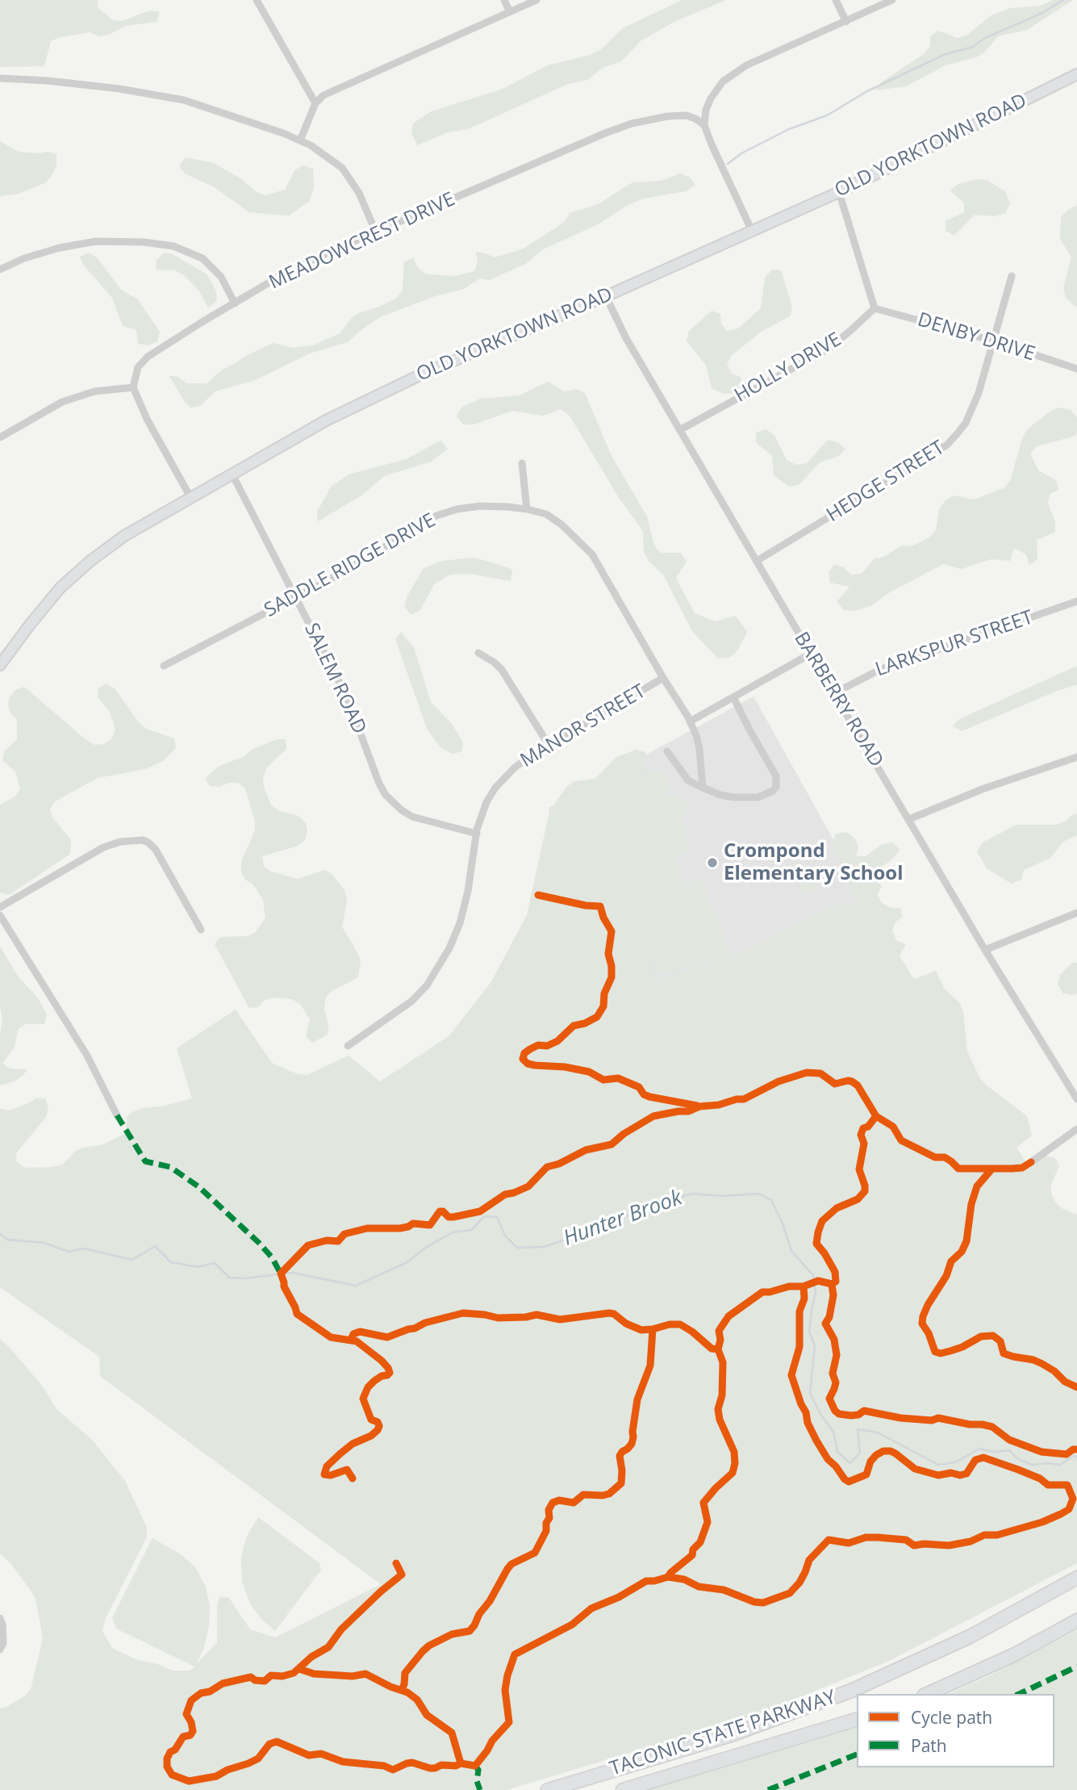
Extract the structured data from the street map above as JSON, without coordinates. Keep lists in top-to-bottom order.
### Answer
{
  "streets": {
    "highway": ["TACONIC STATE PARKWAY"],
    "main road": ["OLD YORKTOWN ROAD"],
    "street": [
      "MEADOWCREST DRIVE",
      "DENBY DRIVE",
      "HOLLY DRIVE",
      "HEDGE STREET",
      "SADDLE RIDGE DRIVE",
      "LARKSPUR STREET",
      "SALEM ROAD",
      "BARBERRY ROAD",
      "MANOR STREET"
    ]
  },
  "crossings": [
    ["OLD YORKTOWN ROAD", "SALEM ROAD"],
    ["OLD YORKTOWN ROAD", "BARBERRY ROAD"],
    ["DENBY DRIVE", "HOLLY DRIVE"],
    ["DENBY DRIVE", "HEDGE STREET"],
    ["HOLLY DRIVE", "BARBERRY ROAD"],
    ["HEDGE STREET", "BARBERRY ROAD"],
    ["SADDLE RIDGE DRIVE", "SALEM ROAD"],
    ["SADDLE RIDGE DRIVE", "MANOR STREET"],
    ["LARKSPUR STREET", "BARBERRY ROAD"],
    ["SALEM ROAD", "MANOR STREET"]
  ],
  "water": ["Hunter Brook"],
  "places": ["Crompond Elementary School"],
  "legend": ["Cycle path", "Path"]
}
